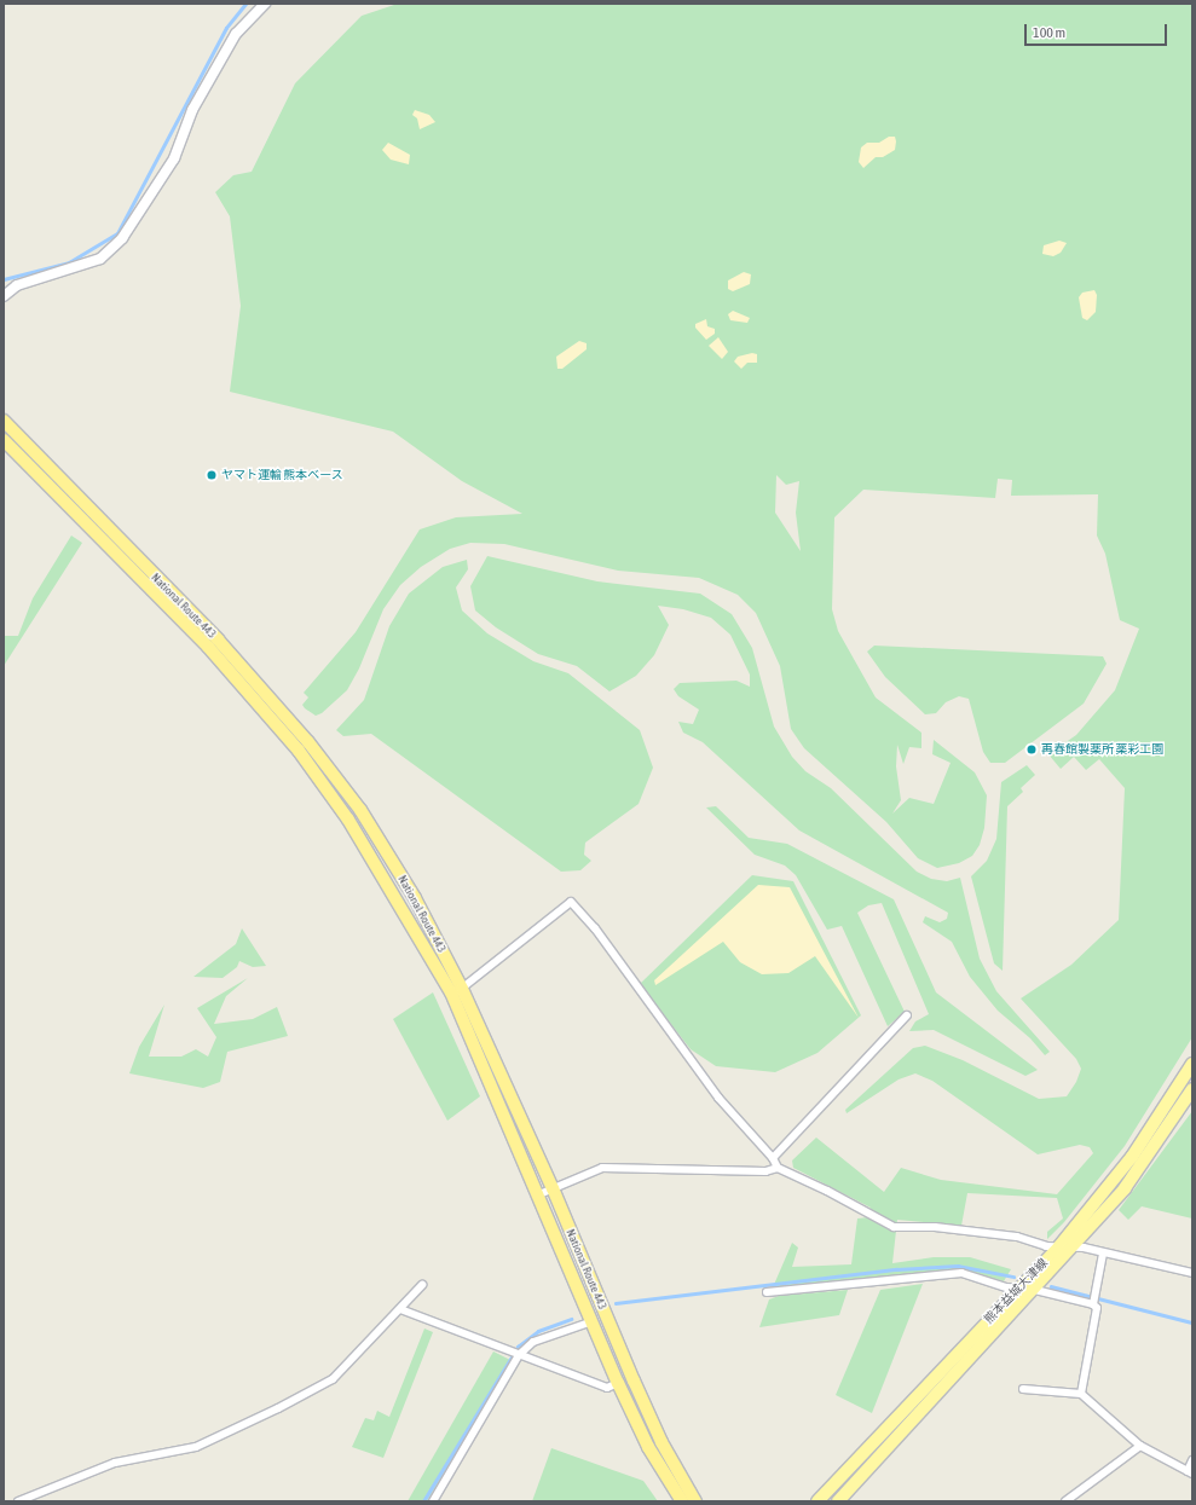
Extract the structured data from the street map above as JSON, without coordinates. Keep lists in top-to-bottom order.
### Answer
{
  "streets": {
    "highway": ["National Route 443"],
    "main road": ["熊本益城大津線"]
  },
  "places": ["ヤマト運輸 熊本ベース", "再春館製薬所 薬彩工園"],
  "scale_bar": "100 m"
}
